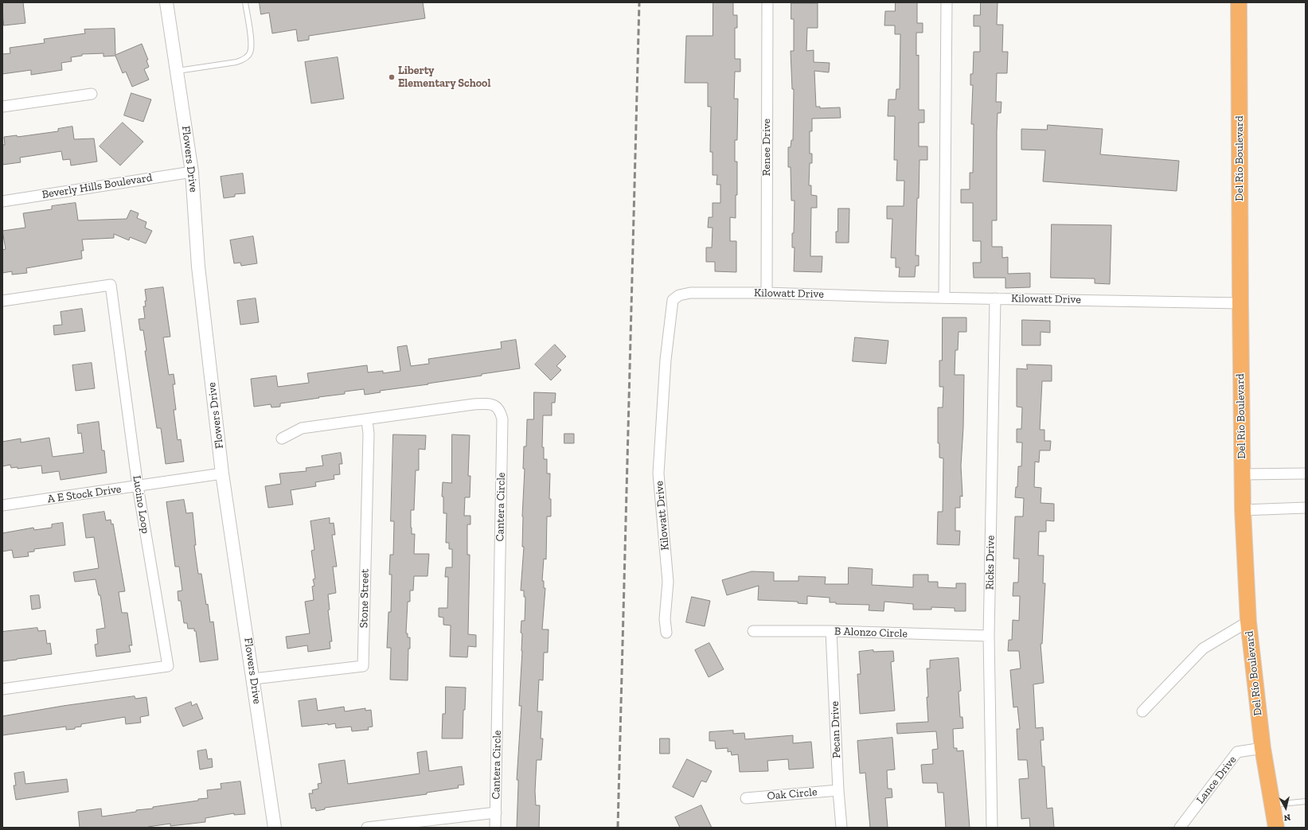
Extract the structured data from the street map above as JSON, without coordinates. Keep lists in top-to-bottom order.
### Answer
{
  "streets": {
    "main road": ["Del Río Boulevard"],
    "street": [
      "Renee Drive",
      "Flowers Drive",
      "Beverly Hills Boulevard",
      "Kilowatt Drive",
      "A E Stock Drive",
      "Lucino Loop",
      "Cantera Circle",
      "Ricks Drive",
      "Stone Street",
      "B Alonzo Circle",
      "Pecan Drive",
      "Lance Drive",
      "Oak Circle"
    ]
  },
  "crossings": [
    ["Renee Drive", "Kilowatt Drive"],
    ["Del Río Boulevard", "Kilowatt Drive"],
    ["Del Río Boulevard", "Lance Drive"],
    ["Flowers Drive", "Beverly Hills Boulevard"],
    ["Flowers Drive", "A E Stock Drive"],
    ["Flowers Drive", "Stone Street"],
    ["Kilowatt Drive", "Ricks Drive"],
    ["A E Stock Drive", "Lucino Loop"],
    ["Cantera Circle", "Stone Street"],
    ["Ricks Drive", "B Alonzo Circle"],
    ["B Alonzo Circle", "Pecan Drive"],
    ["Pecan Drive", "Oak Circle"]
  ],
  "places": ["Liberty Elementary School"],
  "north": "bottom"
}
